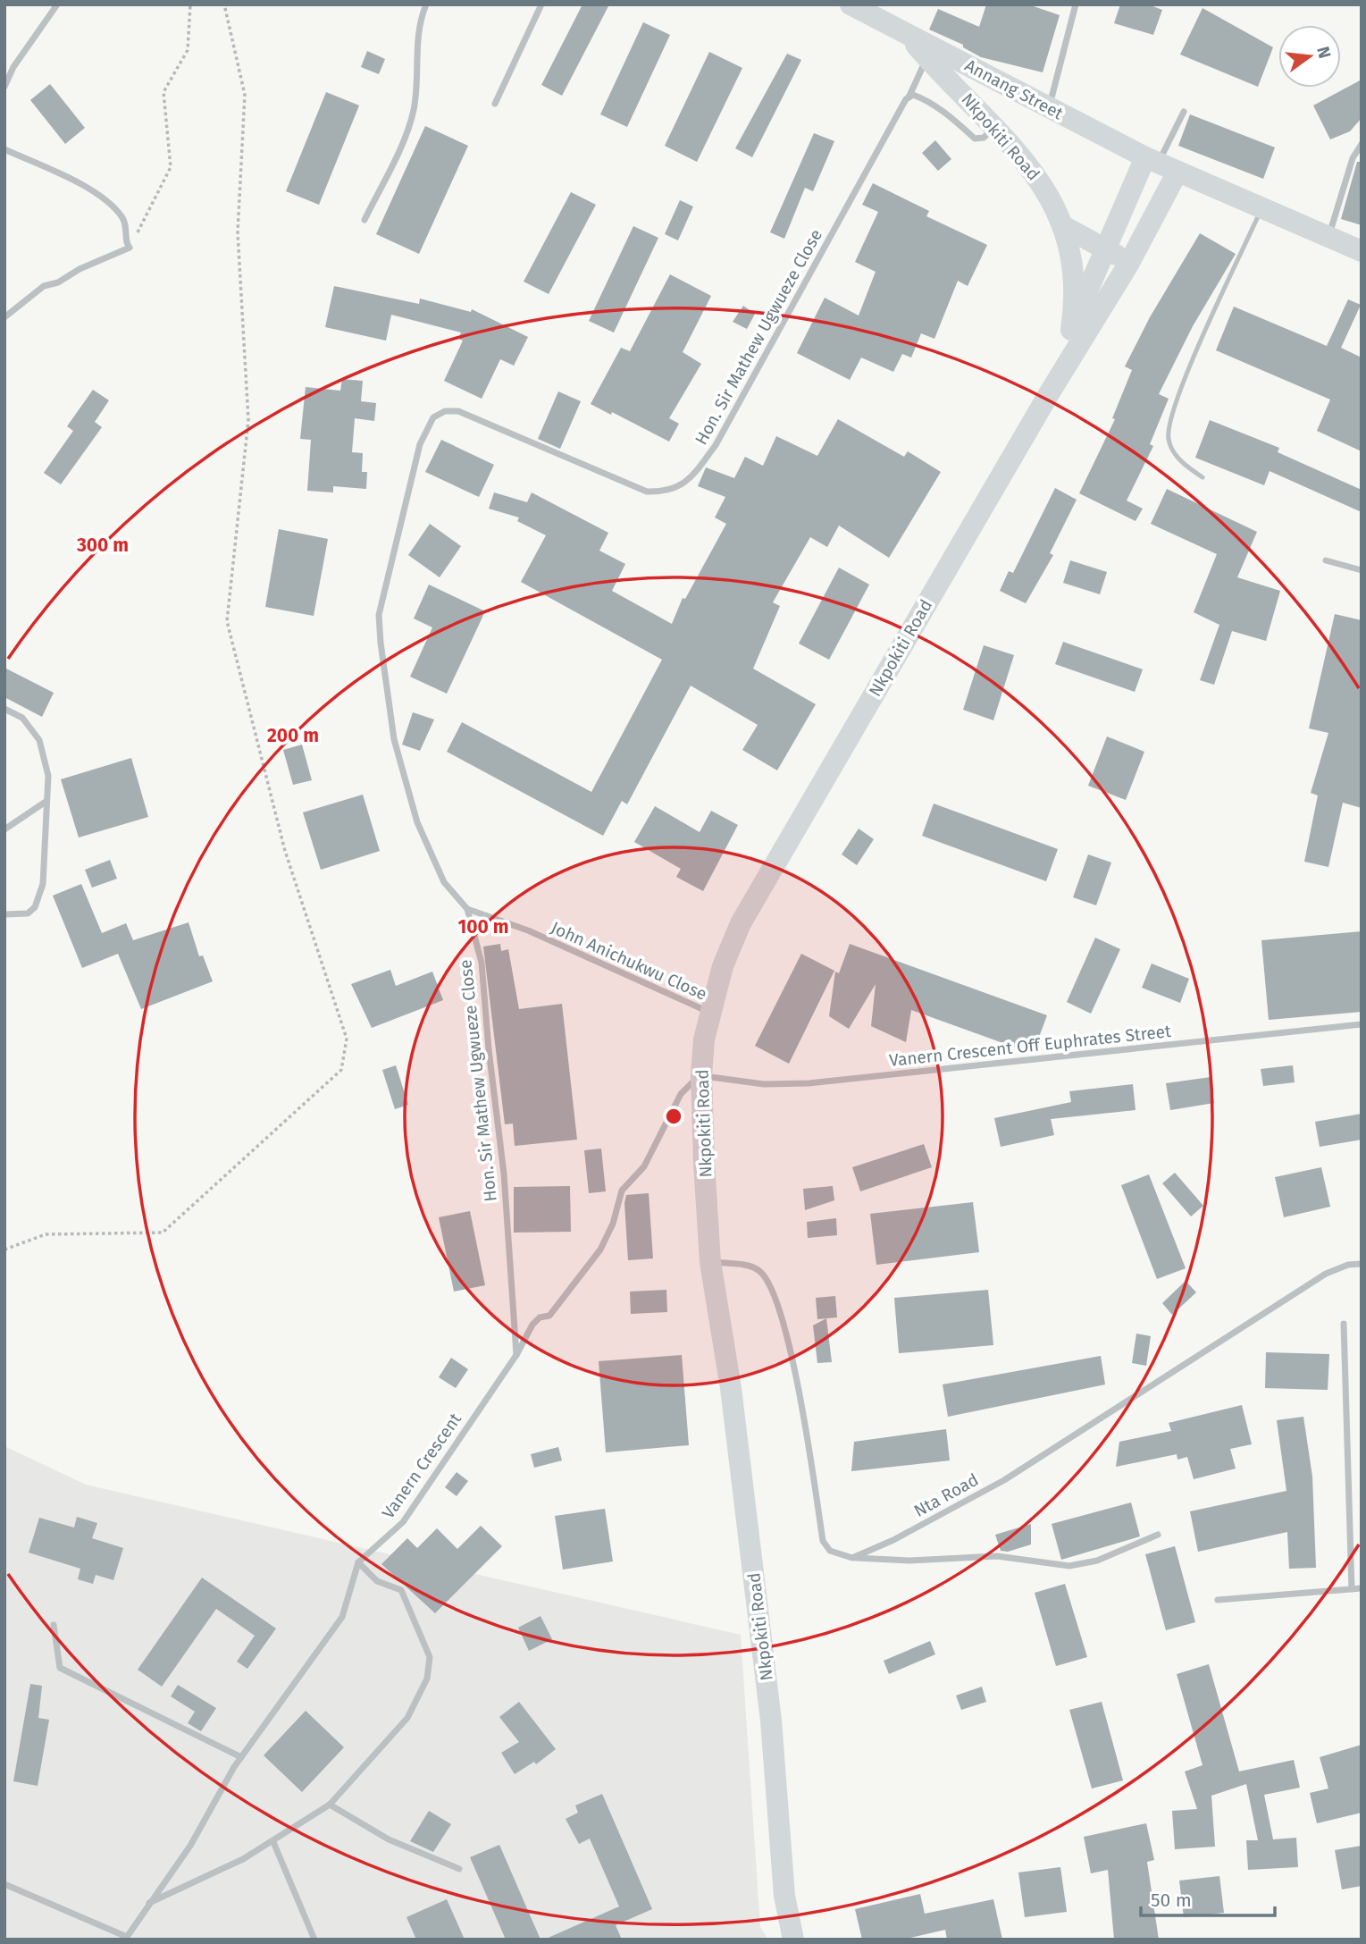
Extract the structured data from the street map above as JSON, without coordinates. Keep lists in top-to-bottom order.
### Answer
{
  "streets": {
    "main road": ["Annang Street", "Nkpokiti Road"],
    "street": [
      "Hon. Sir Mathew Ugwueze Close",
      "John Anichukwu Close",
      "Vanern Crescent Off Euphrates Street",
      "Vanern Crescent",
      "Nta Road"
    ]
  },
  "crossings": [
    ["Annang Street", "Nkpokiti Road"],
    ["Nkpokiti Road", "Hon. Sir Mathew Ugwueze Close"],
    ["Nkpokiti Road", "John Anichukwu Close"],
    ["Nkpokiti Road", "Vanern Crescent Off Euphrates Street"],
    ["Nkpokiti Road", "Vanern Crescent"],
    ["Hon. Sir Mathew Ugwueze Close", "John Anichukwu Close"],
    ["Hon. Sir Mathew Ugwueze Close", "Vanern Crescent"],
    ["Vanern Crescent Off Euphrates Street", "Vanern Crescent"]
  ],
  "scale_bar": "50 m",
  "north": "right",
  "rings": ["300 m", "200 m", "100 m"]
}
